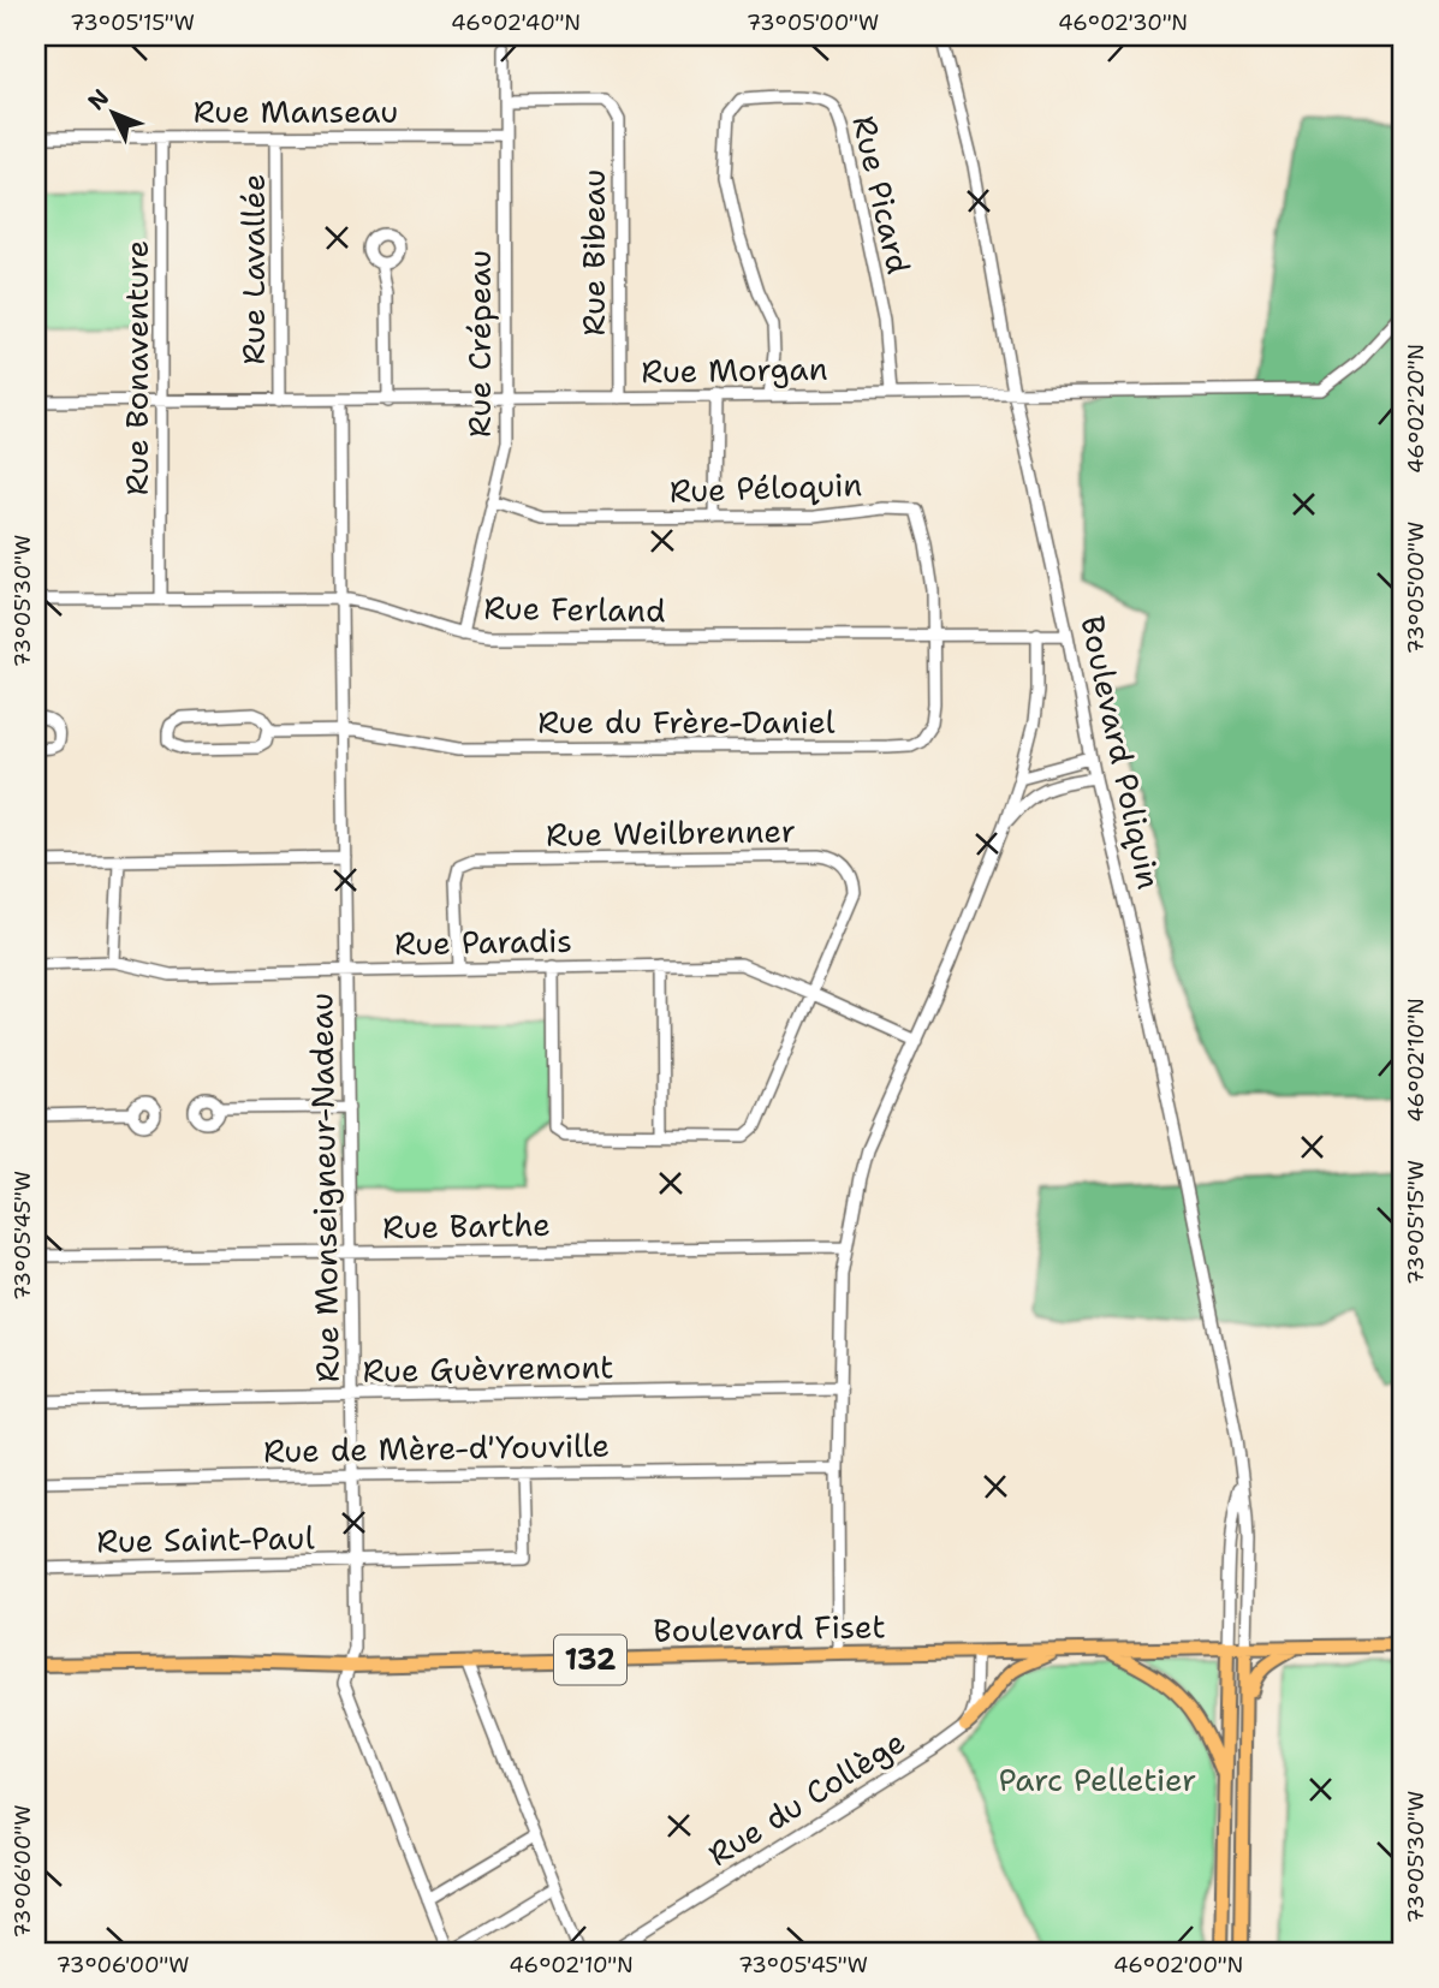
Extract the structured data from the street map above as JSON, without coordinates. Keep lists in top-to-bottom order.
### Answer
{
  "streets": {
    "main road": ["Boulevard Poliquin", "Boulevard Fiset", "132"],
    "street": [
      "Rue Manseau",
      "Rue Picard",
      "Rue Bibeau",
      "Rue Lavallée",
      "Rue Crépeau",
      "Rue Bonaventure",
      "Rue Morgan",
      "Rue Péloquin",
      "Rue Ferland",
      "Rue du Frère-Daniel",
      "Rue Weilbrenner",
      "Rue Paradis",
      "Rue Monseigneur-Nadeau",
      "Rue Barthe",
      "Rue Guèvremont",
      "Rue de Mère-d'Youville",
      "Rue Saint-Paul",
      "Rue du Collège"
    ]
  },
  "crossings": [
    ["Rue Manseau", "Rue Lavallée"],
    ["Rue Manseau", "Rue Crépeau"],
    ["Rue Manseau", "Rue Bonaventure"],
    ["Rue Picard", "Rue Morgan"],
    ["Rue Bibeau", "Rue Crépeau"],
    ["Rue Bibeau", "Rue Morgan"],
    ["Rue Lavallée", "Rue Morgan"],
    ["Rue Crépeau", "Rue Morgan"],
    ["Rue Crépeau", "Rue Péloquin"],
    ["Rue Crépeau", "Rue Ferland"],
    ["Rue Bonaventure", "Rue Morgan"],
    ["Rue Bonaventure", "Rue Ferland"],
    ["Rue Morgan", "Boulevard Poliquin"],
    ["Rue Morgan", "Rue Monseigneur-Nadeau"],
    ["Rue Péloquin", "Rue Ferland"],
    ["Rue Péloquin", "Rue du Frère-Daniel"],
    ["Rue Ferland", "Rue du Frère-Daniel"],
    ["Rue Ferland", "Boulevard Poliquin"],
    ["Rue Ferland", "Rue Monseigneur-Nadeau"],
    ["Rue du Frère-Daniel", "Rue Monseigneur-Nadeau"],
    ["Boulevard Poliquin", "Boulevard Fiset"],
    ["Rue Weilbrenner", "Rue Paradis"],
    ["Rue Paradis", "Rue Monseigneur-Nadeau"],
    ["Rue Monseigneur-Nadeau", "Rue Barthe"],
    ["Rue Monseigneur-Nadeau", "Rue Guèvremont"],
    ["Rue Monseigneur-Nadeau", "Rue de Mère-d'Youville"],
    ["Rue Monseigneur-Nadeau", "Rue Saint-Paul"],
    ["Rue Monseigneur-Nadeau", "Boulevard Fiset"],
    ["Rue de Mère-d'Youville", "Rue Saint-Paul"]
  ],
  "parks": ["Parc Pelletier"],
  "north": "top left",
  "coordinates": [
    "73°05'15\"W",
    "46°02'40\"N",
    "73°05'00\"W",
    "46°02'30\"N",
    "46°02'20\"N",
    "73°05'30\"W",
    "46°02'10\"N",
    "73°05'45\"W",
    "73°06'00\"W",
    "46°02'00\"N"
  ]
}
